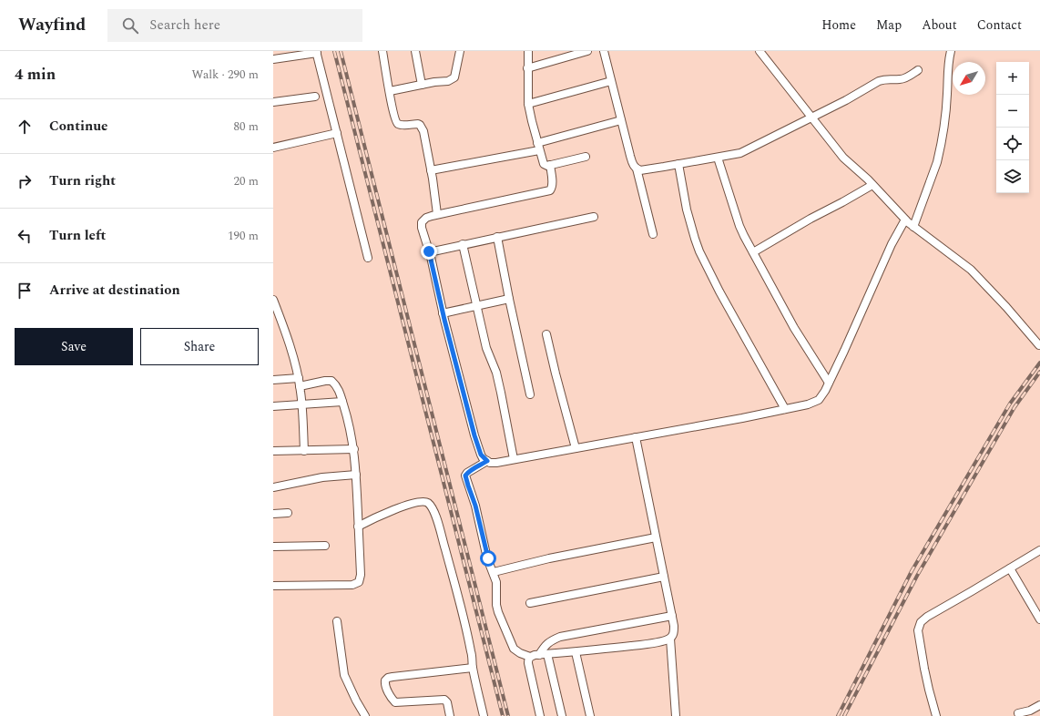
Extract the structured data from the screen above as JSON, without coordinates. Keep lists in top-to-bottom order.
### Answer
{
  "north": "bottom left",
  "page": {
    "header": "Wayfind",
    "search": "Search here",
    "nav": [
      "Home",
      "Map",
      "About",
      "Contact"
    ],
    "heading": ["4 min", "Walk · 290 m"],
    "map_buttons": ["+", "−"],
    "list": [
      ["Continue", "80 m"],
      ["Turn right", "20 m"],
      ["Turn left", "190 m"],
      "Arrive at destination"
    ],
    "buttons": ["Save", "Share"]
  }
}
